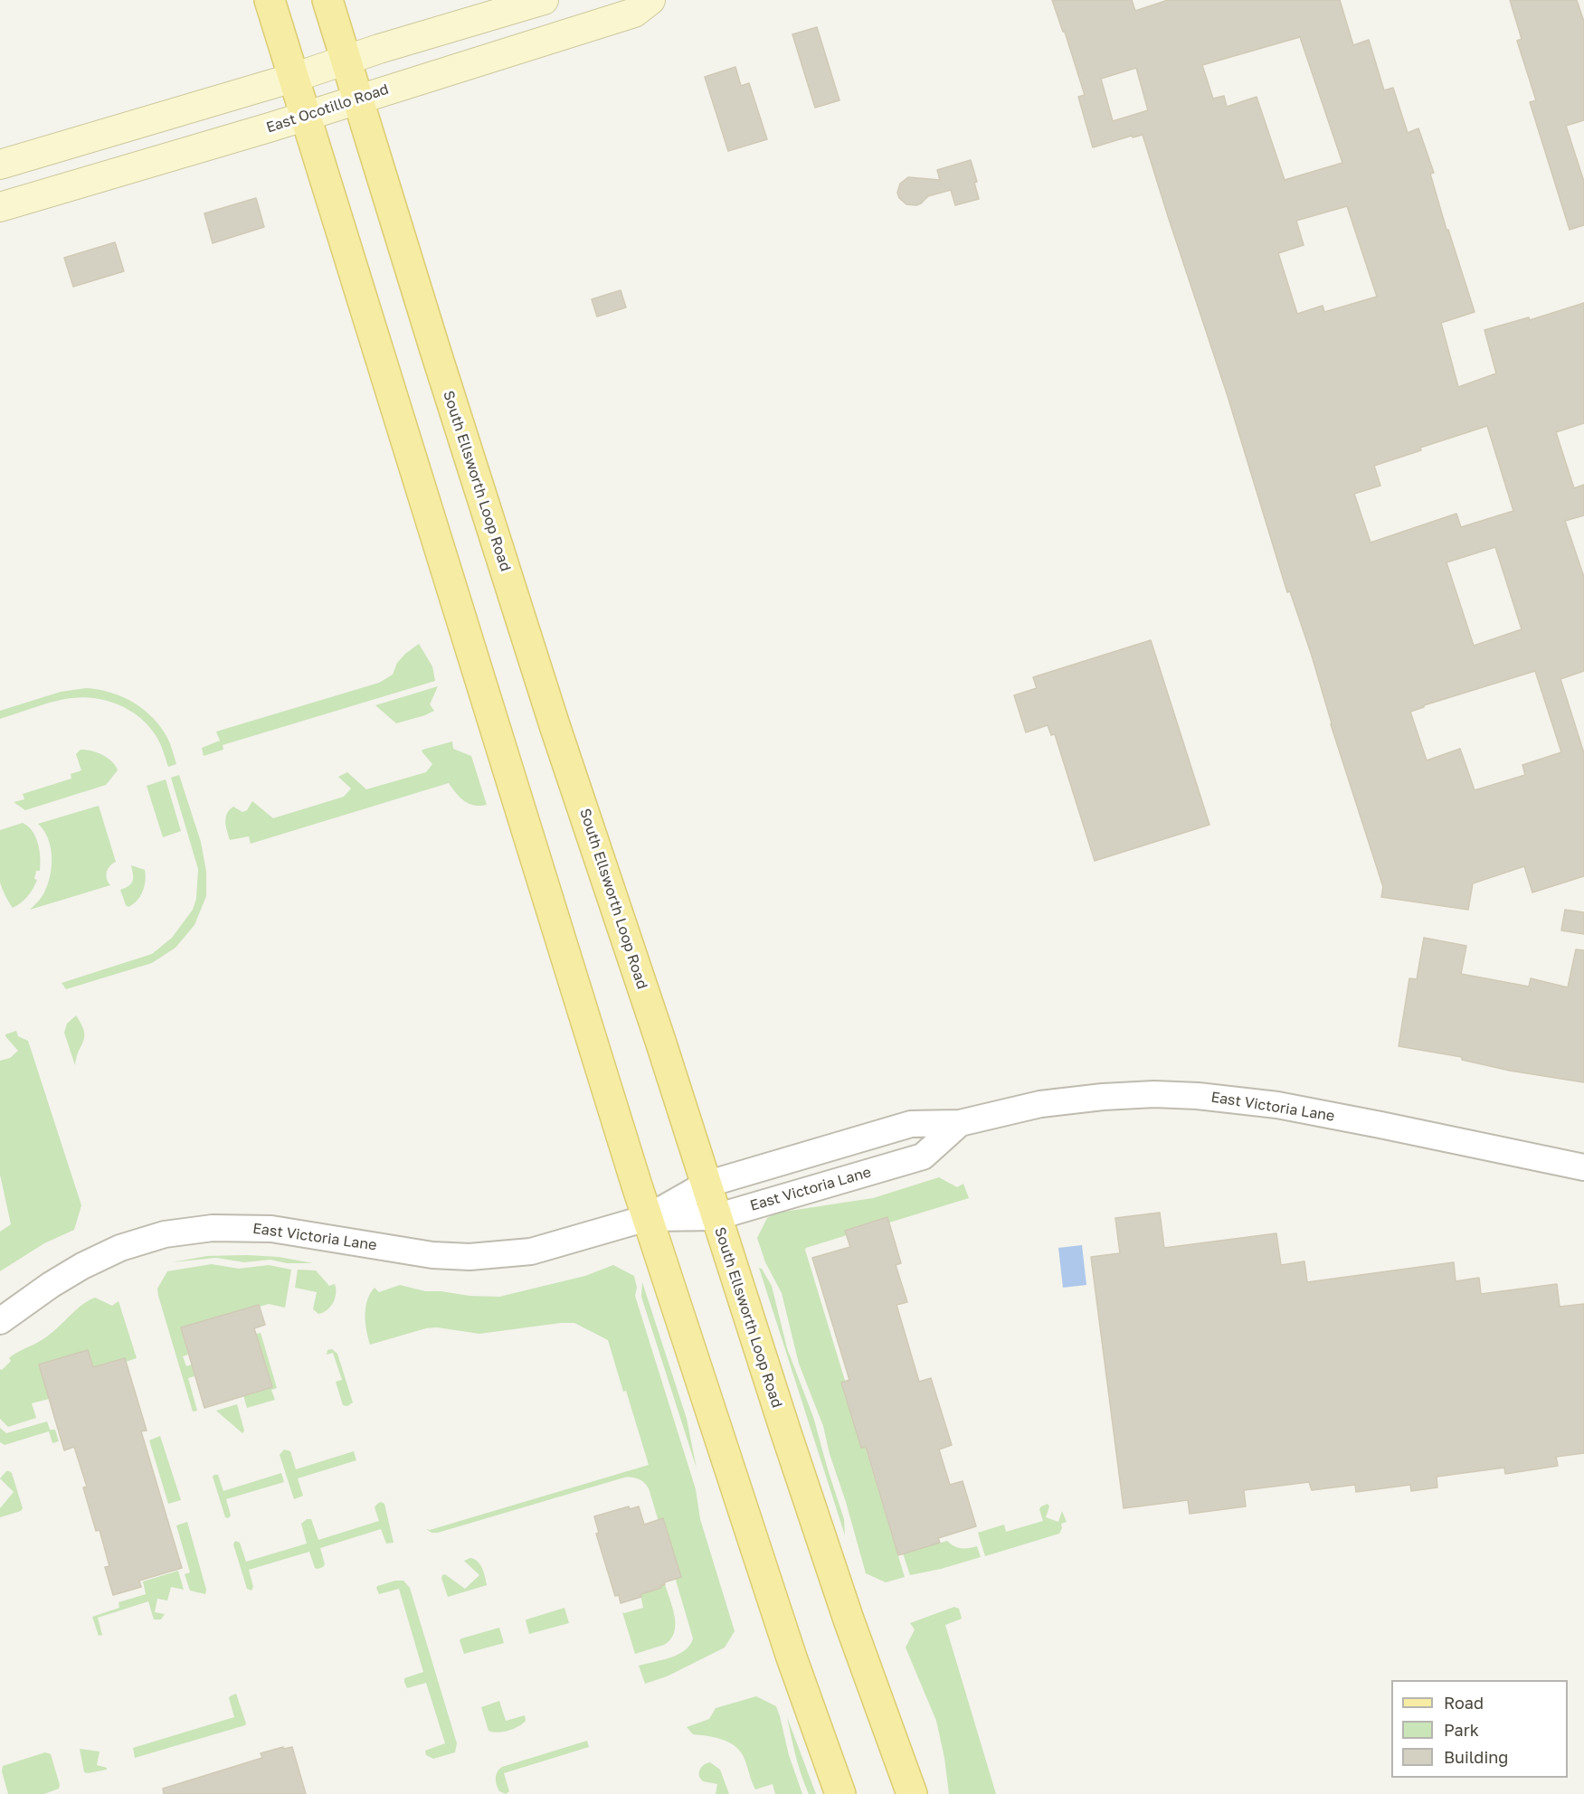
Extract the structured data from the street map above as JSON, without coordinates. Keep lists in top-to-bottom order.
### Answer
{
  "streets": {
    "main road": ["East Ocotillo Road", "South Ellsworth Loop Road"],
    "street": ["East Victoria Lane"]
  },
  "crossings": [
    ["East Ocotillo Road", "South Ellsworth Loop Road"],
    ["South Ellsworth Loop Road", "East Victoria Lane"]
  ],
  "legend": ["Road", "Park", "Building"]
}
